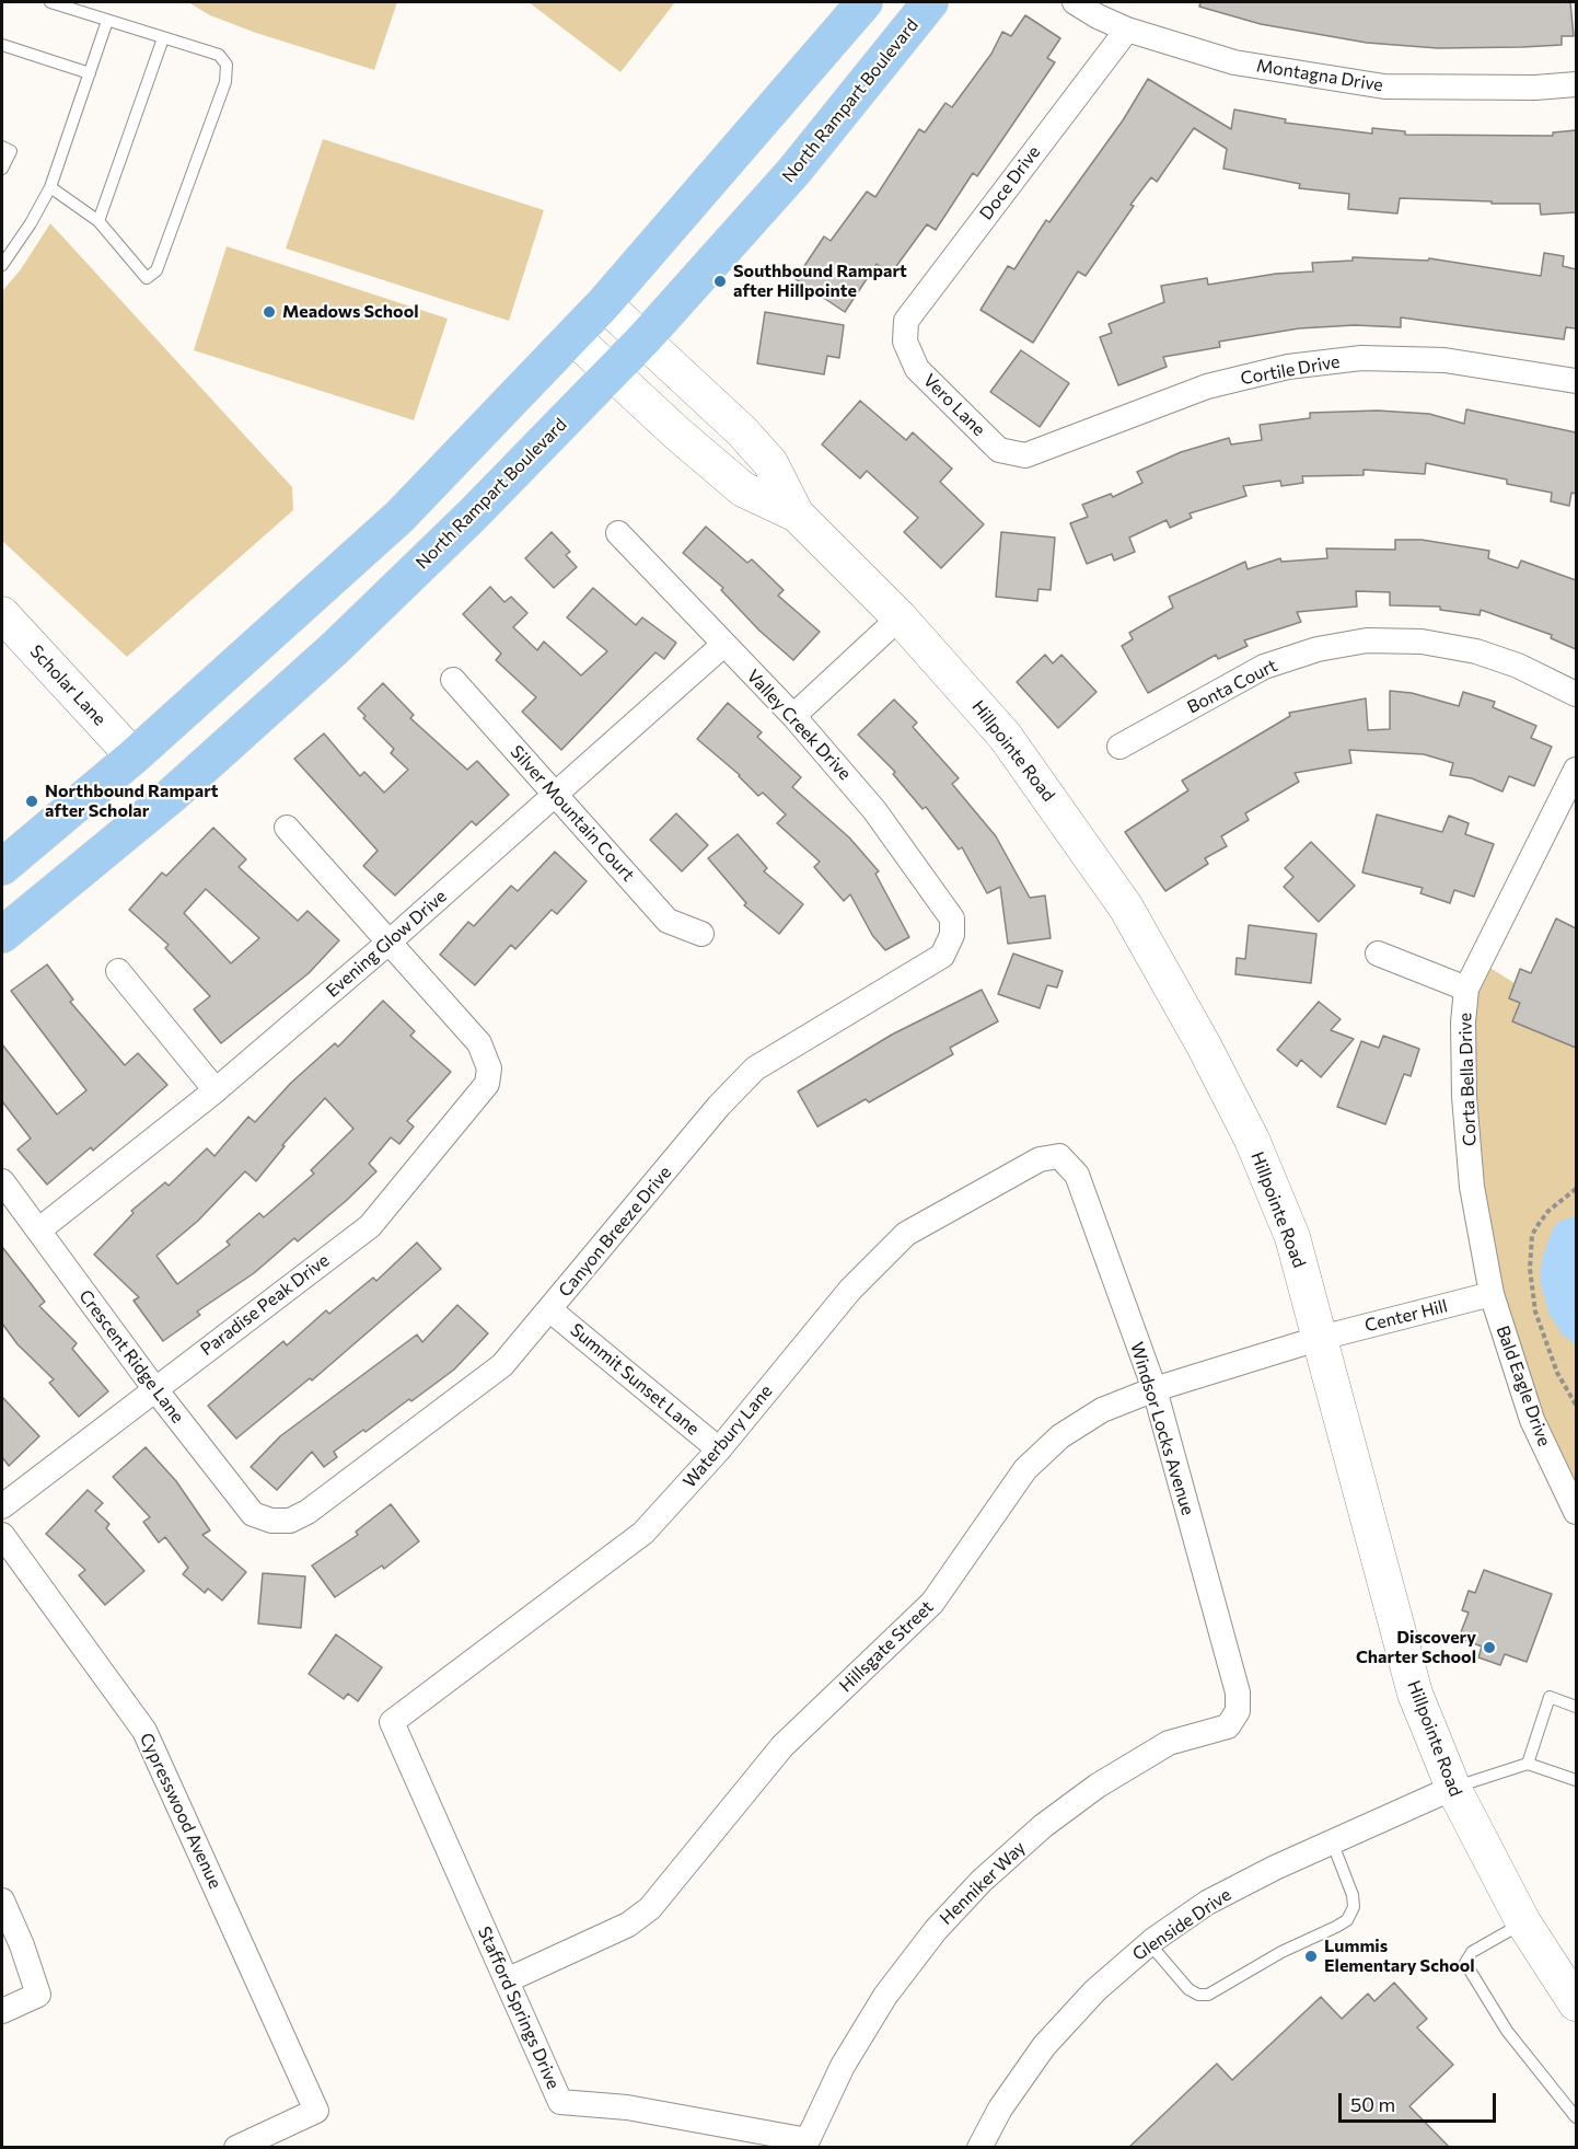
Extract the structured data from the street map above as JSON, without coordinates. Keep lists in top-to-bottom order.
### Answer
{
  "streets": {
    "main road": ["North Rampart Boulevard"],
    "street": [
      "Montagna Drive",
      "Doce Drive",
      "Cortile Drive",
      "Vero Lane",
      "Scholar Lane",
      "Bonta Court",
      "Valley Creek Drive",
      "Hillpointe Road",
      "Silver Mountain Court",
      "Evening Glow Drive",
      "Corta Bella Drive",
      "Canyon Breeze Drive",
      "Paradise Peak Drive",
      "Center Hill",
      "Crescent Ridge Lane",
      "Summit Sunset Lane",
      "Bald Eagle Drive",
      "Windsor Locks Avenue",
      "Waterbury Lane",
      "Hillsgate Street",
      "Cypresswood Avenue",
      "Henniker Way",
      "Glenside Drive",
      "Stafford Springs Drive"
    ]
  },
  "crossings": [
    ["Montagna Drive", "Doce Drive"],
    ["North Rampart Boulevard", "Hillpointe Road"],
    ["Doce Drive", "Vero Lane"],
    ["Cortile Drive", "Vero Lane"],
    ["Valley Creek Drive", "Evening Glow Drive"],
    ["Valley Creek Drive", "Canyon Breeze Drive"],
    ["Hillpointe Road", "Center Hill"],
    ["Hillpointe Road", "Hillsgate Street"],
    ["Hillpointe Road", "Glenside Drive"],
    ["Silver Mountain Court", "Evening Glow Drive"],
    ["Evening Glow Drive", "Paradise Peak Drive"],
    ["Evening Glow Drive", "Crescent Ridge Lane"],
    ["Corta Bella Drive", "Center Hill"],
    ["Corta Bella Drive", "Bald Eagle Drive"],
    ["Canyon Breeze Drive", "Crescent Ridge Lane"],
    ["Canyon Breeze Drive", "Summit Sunset Lane"],
    ["Paradise Peak Drive", "Crescent Ridge Lane"],
    ["Center Hill", "Bald Eagle Drive"],
    ["Center Hill", "Hillsgate Street"],
    ["Summit Sunset Lane", "Waterbury Lane"],
    ["Windsor Locks Avenue", "Waterbury Lane"],
    ["Windsor Locks Avenue", "Hillsgate Street"],
    ["Windsor Locks Avenue", "Henniker Way"],
    ["Waterbury Lane", "Stafford Springs Drive"],
    ["Hillsgate Street", "Stafford Springs Drive"],
    ["Henniker Way", "Stafford Springs Drive"]
  ],
  "places": [
    "Southbound Rampart after Hillpointe",
    "Meadows School",
    "Northbound Rampart after Scholar",
    "Discovery Charter School",
    "Lummis Elementary School"
  ],
  "scale_bar": "50 m"
}
